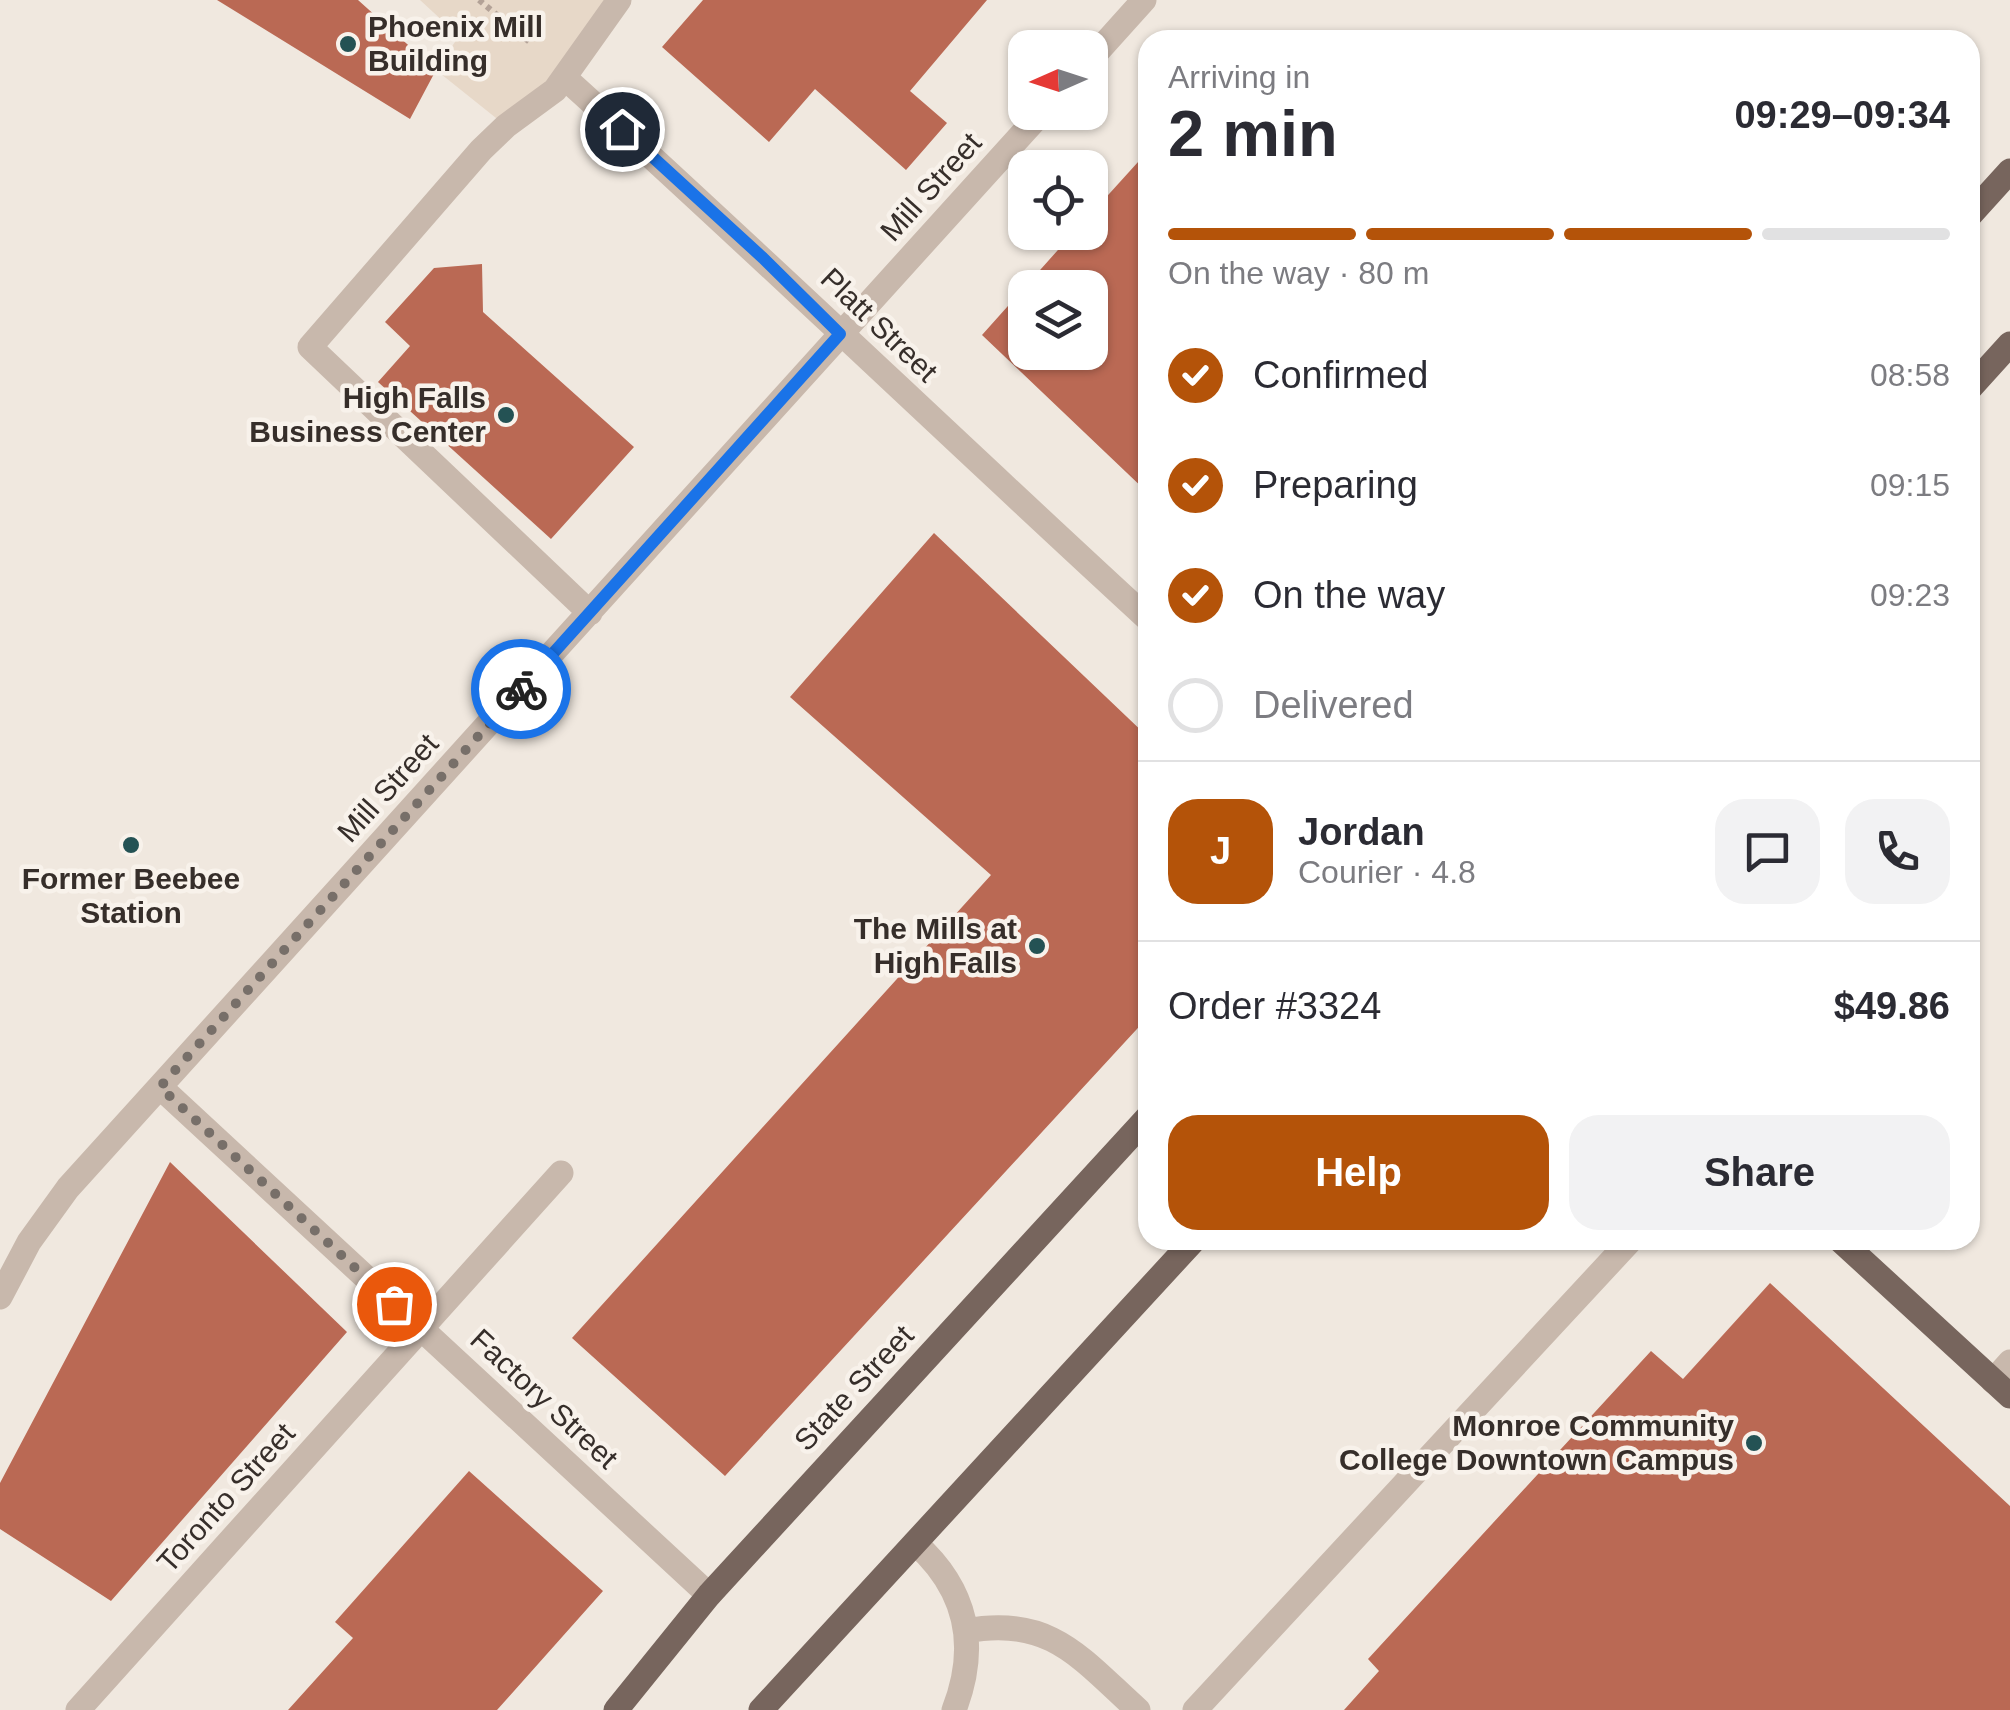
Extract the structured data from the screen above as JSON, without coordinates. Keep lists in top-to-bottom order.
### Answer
{
  "streets": {
    "main road": ["State Street"],
    "street": [
      "Mill Street",
      "Platt Street",
      "Factory Street",
      "Toronto Street"
    ]
  },
  "crossings": [
    ["Mill Street", "Platt Street"],
    ["Mill Street", "Factory Street"],
    ["State Street", "Factory Street"],
    ["Factory Street", "Toronto Street"]
  ],
  "places": [
    "Phoenix Mill Building",
    "High Falls Business Center",
    "Former Beebee Station",
    "The Mills at High Falls",
    "Monroe Community College Downtown Campus"
  ],
  "north": "left",
  "page": {
    "heading": ["2 min", "Arriving in", "09:29–09:34"],
    "panel": [
      "Jordan",
      "Courier · 4.8",
      "Order #3324",
      "$49.86"
    ],
    "bar": "On the way · 80 m",
    "list": [
      ["Confirmed", "08:58"],
      ["Preparing", "09:15"],
      ["On the way", "09:23"],
      "Delivered"
    ],
    "round": "J",
    "buttons": ["Help", "Share"]
  }
}
